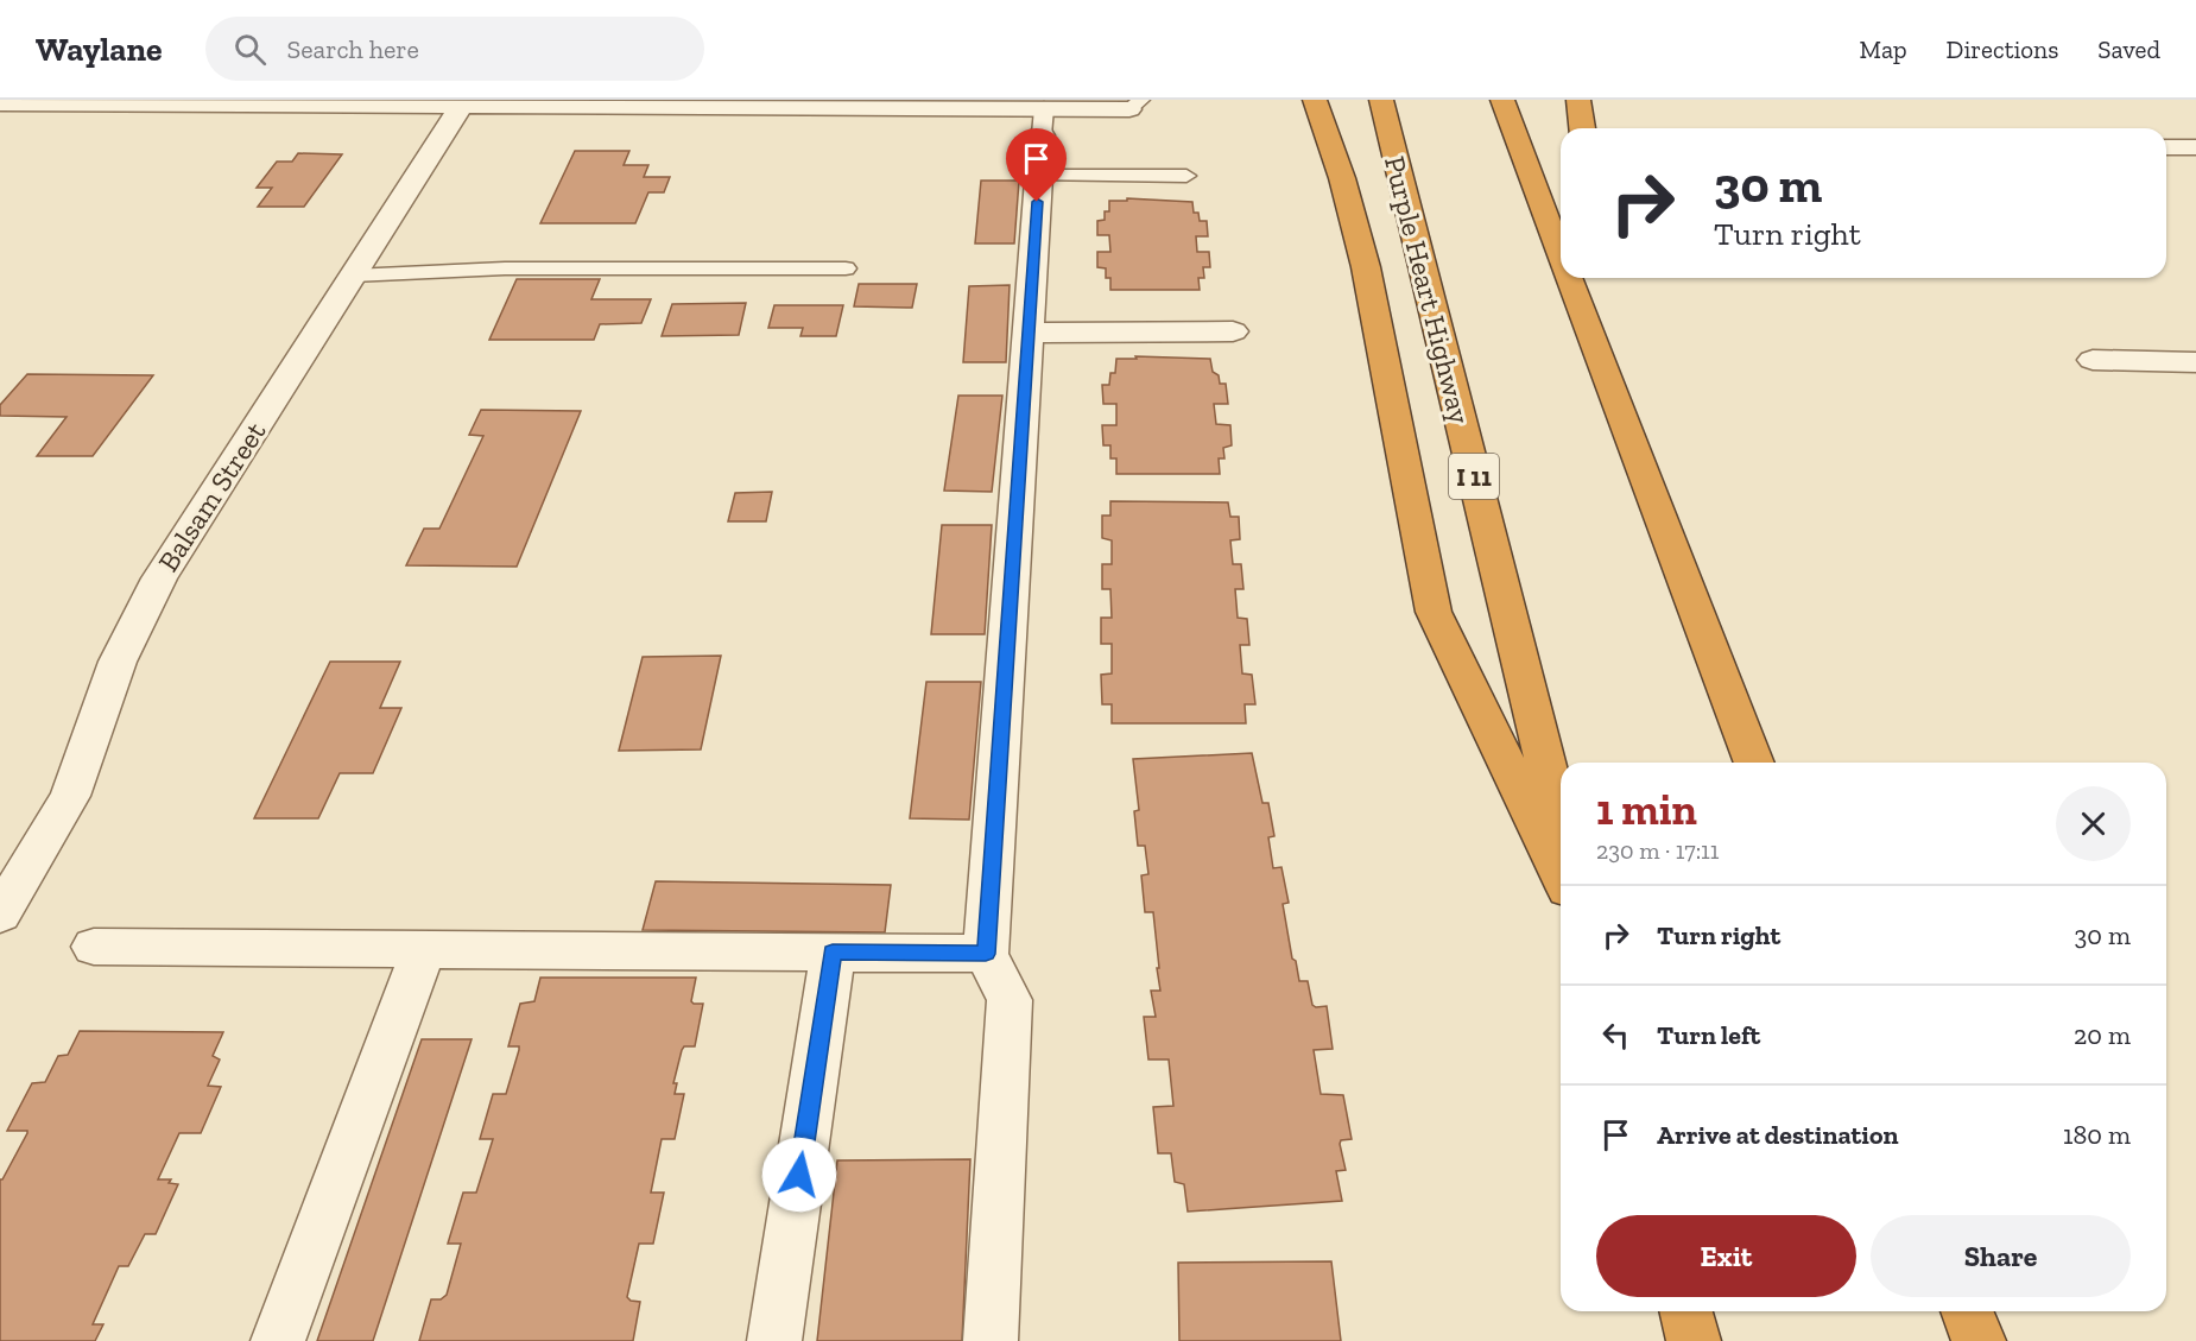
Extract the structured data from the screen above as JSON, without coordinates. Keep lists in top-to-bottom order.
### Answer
{
  "streets": {
    "highway": ["Purple Heart Highway", "I 11"],
    "street": ["Balsam Street"]
  },
  "page": {
    "header": "Waylane",
    "search": "Search here",
    "nav": ["Map", "Directions", "Saved"],
    "turn": ["30 m", "Turn right"],
    "heading": ["1 min", "230 m · 17:11"],
    "list": [
      {
        "name": "Turn right",
        "value": "30 m"
      },
      {
        "name": "Turn left",
        "value": "20 m"
      },
      {
        "name": "Arrive at destination",
        "value": "180 m"
      }
    ],
    "buttons": ["Exit", "Share"]
  }
}
